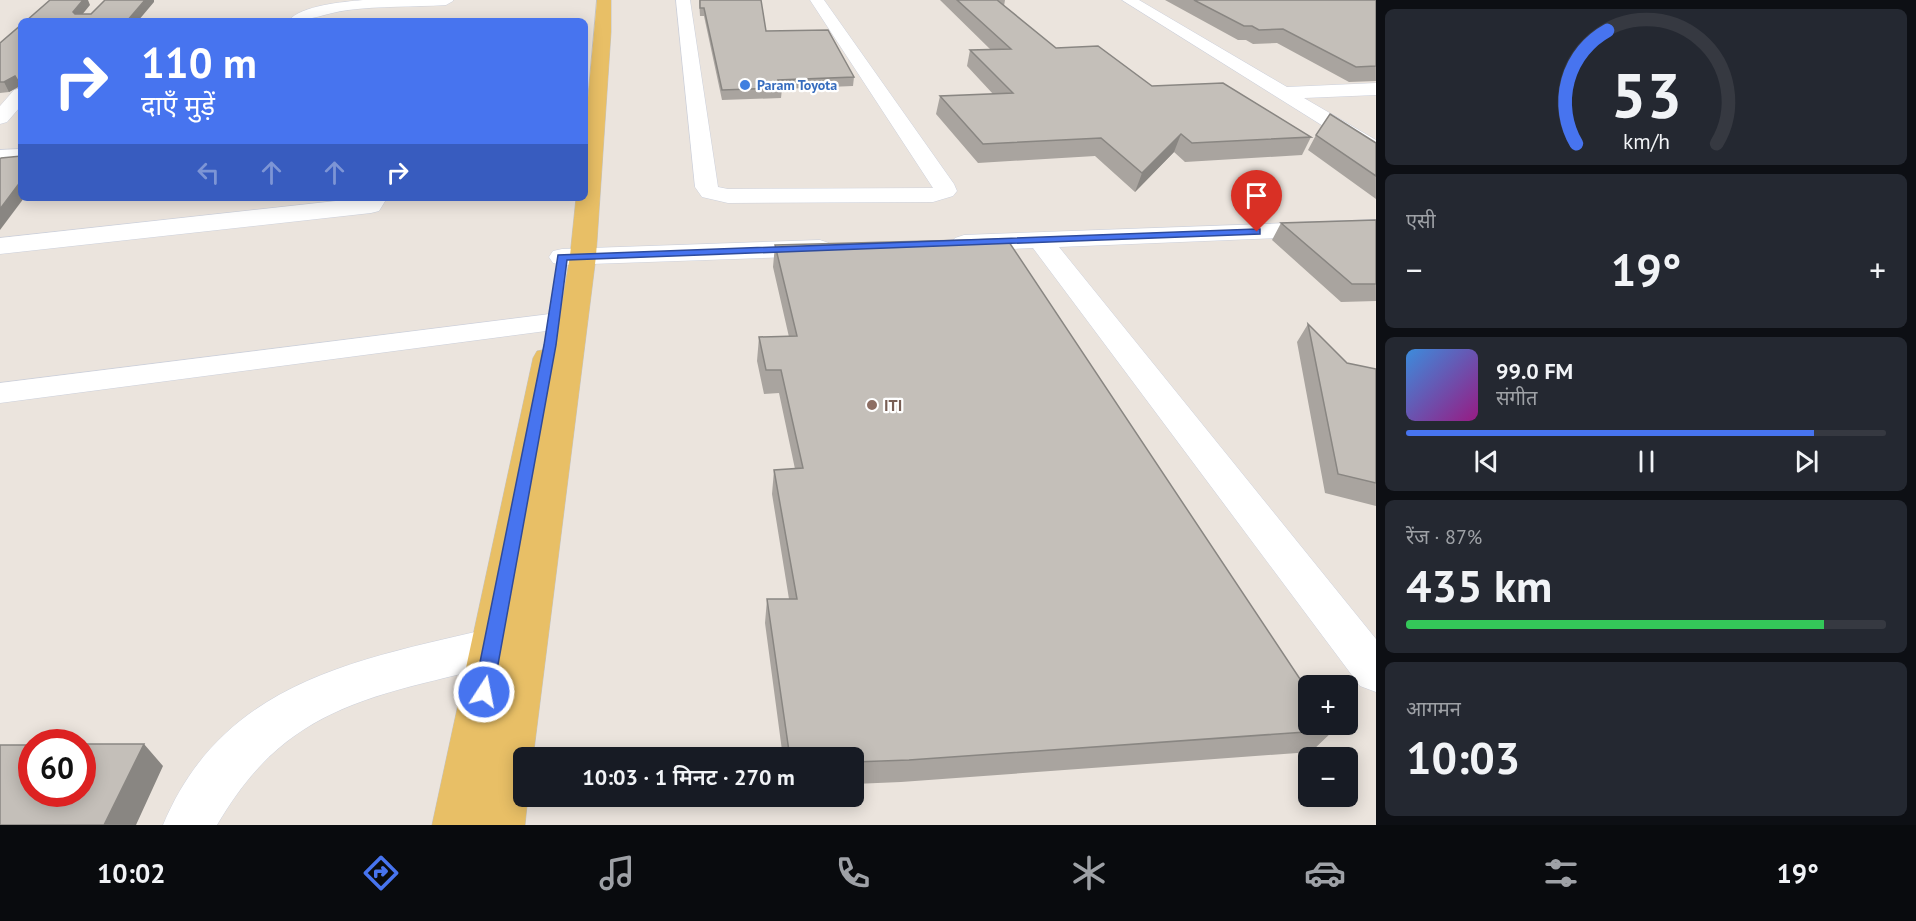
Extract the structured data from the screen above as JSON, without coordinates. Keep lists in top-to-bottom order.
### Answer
{
  "places": ["Param Toyota", "ITI"],
  "page": {
    "turn": ["110 m", "दाएँ मुड़ें"],
    "tile": [
      "एसी",
      ["रेंज · 87%", "435 km"],
      ["आगमन", "10:03"]
    ],
    "heat": ["−", "19°", "+"],
    "song": ["99.0 FM", "संगीत"],
    "map_buttons": ["+", "−"],
    "limit": "60",
    "trip": "10:03 · 1 मिनट · 270 m",
    "tabs": ["10:02", "19°"],
    "gauge": ["53", "km/h"]
  }
}
